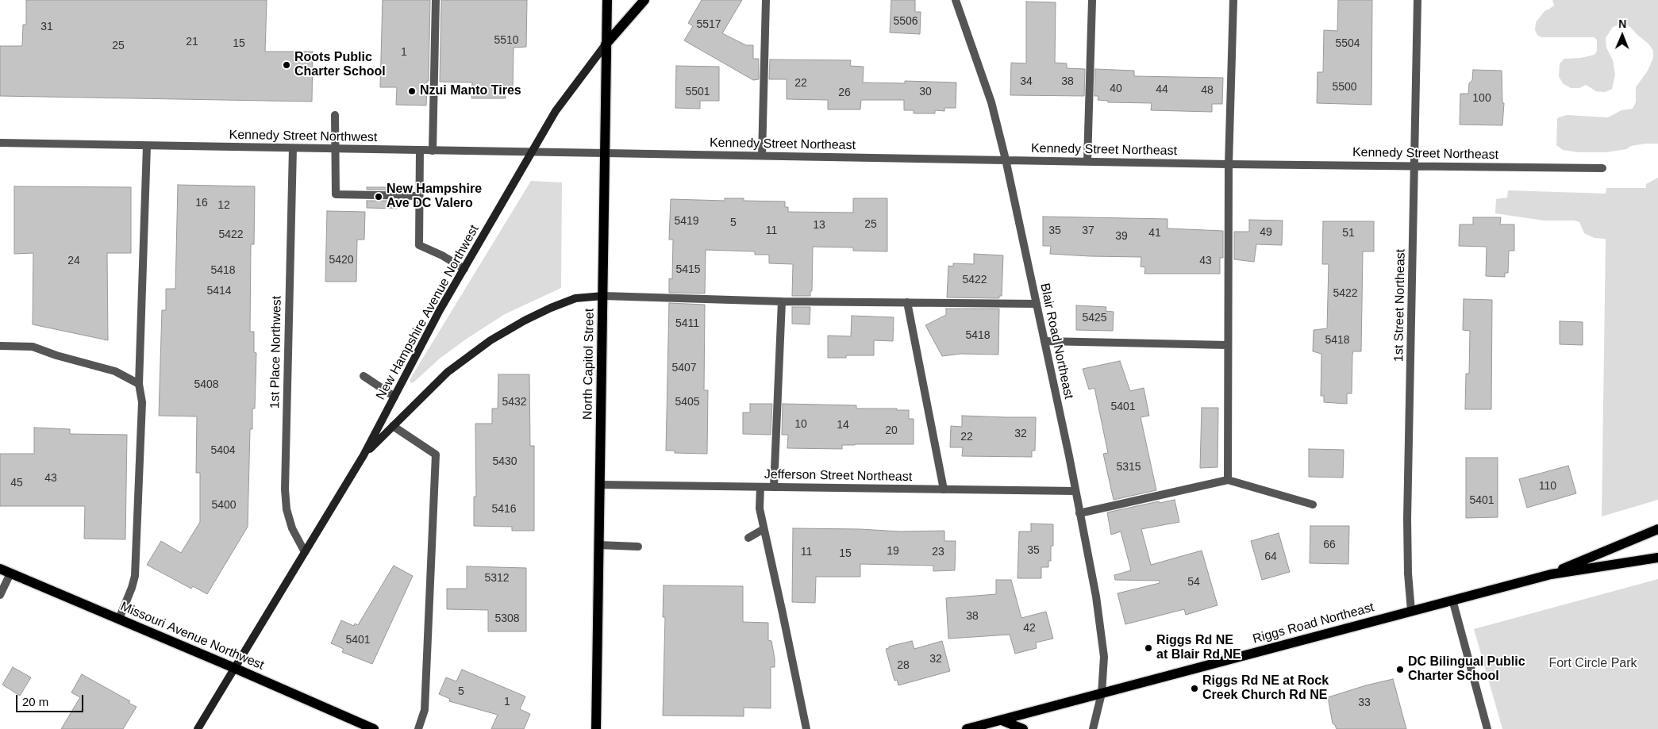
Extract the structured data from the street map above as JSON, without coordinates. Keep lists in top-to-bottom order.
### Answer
{
  "streets": {
    "main road": [
      "New Hampshire Avenue Northwest",
      "North Capitol Street",
      "Riggs Road Northeast",
      "Missouri Avenue Northwest"
    ],
    "street": [
      "Kennedy Street Northwest",
      "Kennedy Street Northeast",
      "1st Street Northeast",
      "Blair Road Northeast",
      "1st Place Northwest",
      "Jefferson Street Northeast"
    ]
  },
  "crossings": [
    ["Kennedy Street Northwest", "Kennedy Street Northeast"],
    ["Kennedy Street Northwest", "New Hampshire Avenue Northwest"],
    ["Kennedy Street Northwest", "1st Place Northwest"],
    ["Kennedy Street Northwest", "North Capitol Street"],
    ["Kennedy Street Northeast", "1st Street Northeast"],
    ["Kennedy Street Northeast", "Blair Road Northeast"],
    ["Kennedy Street Northeast", "North Capitol Street"],
    ["1st Street Northeast", "Riggs Road Northeast"],
    ["New Hampshire Avenue Northwest", "1st Place Northwest"],
    ["New Hampshire Avenue Northwest", "North Capitol Street"],
    ["New Hampshire Avenue Northwest", "Missouri Avenue Northwest"],
    ["Blair Road Northeast", "Jefferson Street Northeast"],
    ["Blair Road Northeast", "Riggs Road Northeast"],
    ["North Capitol Street", "Jefferson Street Northeast"]
  ],
  "parks": ["Fort Circle Park"],
  "places": [
    "Roots Public Charter School",
    "Nzui Manto Tires",
    "New Hampshire Ave DC Valero",
    "Riggs Rd NE at Blair Rd NE",
    "DC Bilingual Public Charter School",
    "Riggs Rd NE at Rock Creek Church Rd NE"
  ],
  "house_numbers": [
    "5506",
    "5517",
    "31",
    "5510",
    "21",
    "15",
    "5504",
    "25",
    "1",
    "34",
    "38",
    "22",
    "5500",
    "40",
    "44",
    "48",
    "5501",
    "30",
    "26",
    "100",
    "16",
    "12",
    "5419",
    "5",
    "25",
    "13",
    "11",
    "35",
    "37",
    "49",
    "41",
    "51",
    "5422",
    "39",
    "5420",
    "24",
    "43",
    "5415",
    "5418",
    "5422",
    "5414",
    "5422",
    "5425",
    "5411",
    "5418",
    "5418",
    "5407",
    "5408",
    "5432",
    "5405",
    "5401",
    "10",
    "14",
    "20",
    "32",
    "22",
    "5404",
    "5430",
    "5315",
    "43",
    "45",
    "110",
    "5401",
    "5400",
    "5416",
    "66",
    "35",
    "19",
    "11",
    "23",
    "15",
    "64",
    "5312",
    "54",
    "38",
    "5308",
    "42",
    "5401",
    "32",
    "28",
    "5",
    "1",
    "33"
  ],
  "scale_bar": "20 m",
  "north": "top"
}
